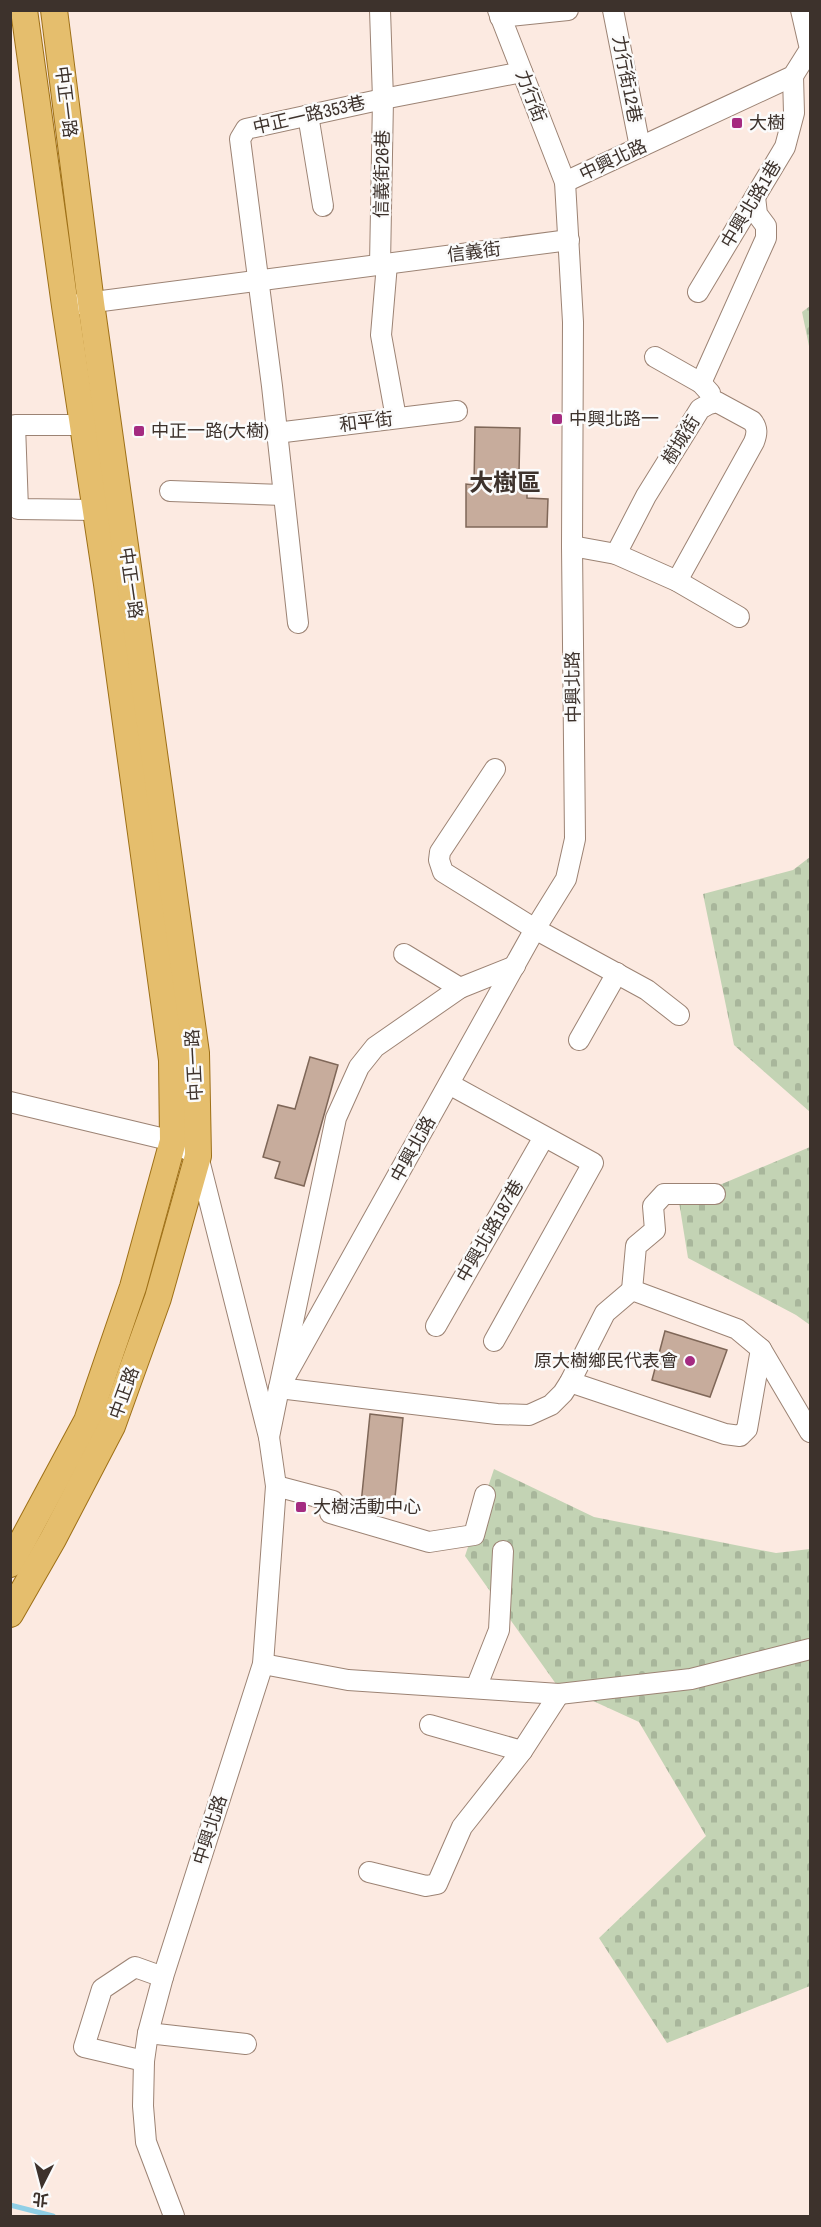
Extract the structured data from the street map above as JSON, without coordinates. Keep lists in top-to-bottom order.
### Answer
{
  "streets": {
    "main road": ["中正一路", "中正路"],
    "street": [
      "力行街12巷",
      "力行街",
      "中正一路353巷",
      "中興北路",
      "信義街26巷",
      "中興北路1巷",
      "信義街",
      "和平街",
      "樹城街",
      "中興北路187巷"
    ]
  },
  "crossings": [
    ["力行街12巷", "中興北路"],
    ["力行街", "中正一路353巷"],
    ["力行街", "中興北路"],
    ["中正一路", "中興北路"],
    ["中正一路", "中正路"],
    ["中正一路353巷", "信義街26巷"],
    ["中正一路353巷", "和平街"],
    ["中興北路", "中興北路1巷"],
    ["中興北路", "信義街"],
    ["中興北路", "中正路"],
    ["信義街26巷", "信義街"],
    ["信義街26巷", "和平街"]
  ],
  "districts": ["大樹區"],
  "places": {
    "transit": [
      "大樹",
      "中興北路一",
      "中正一路(大樹)",
      "大樹活動中心"
    ],
    "other": ["原大樹鄉民代表會"]
  },
  "north": "bottom"
}
